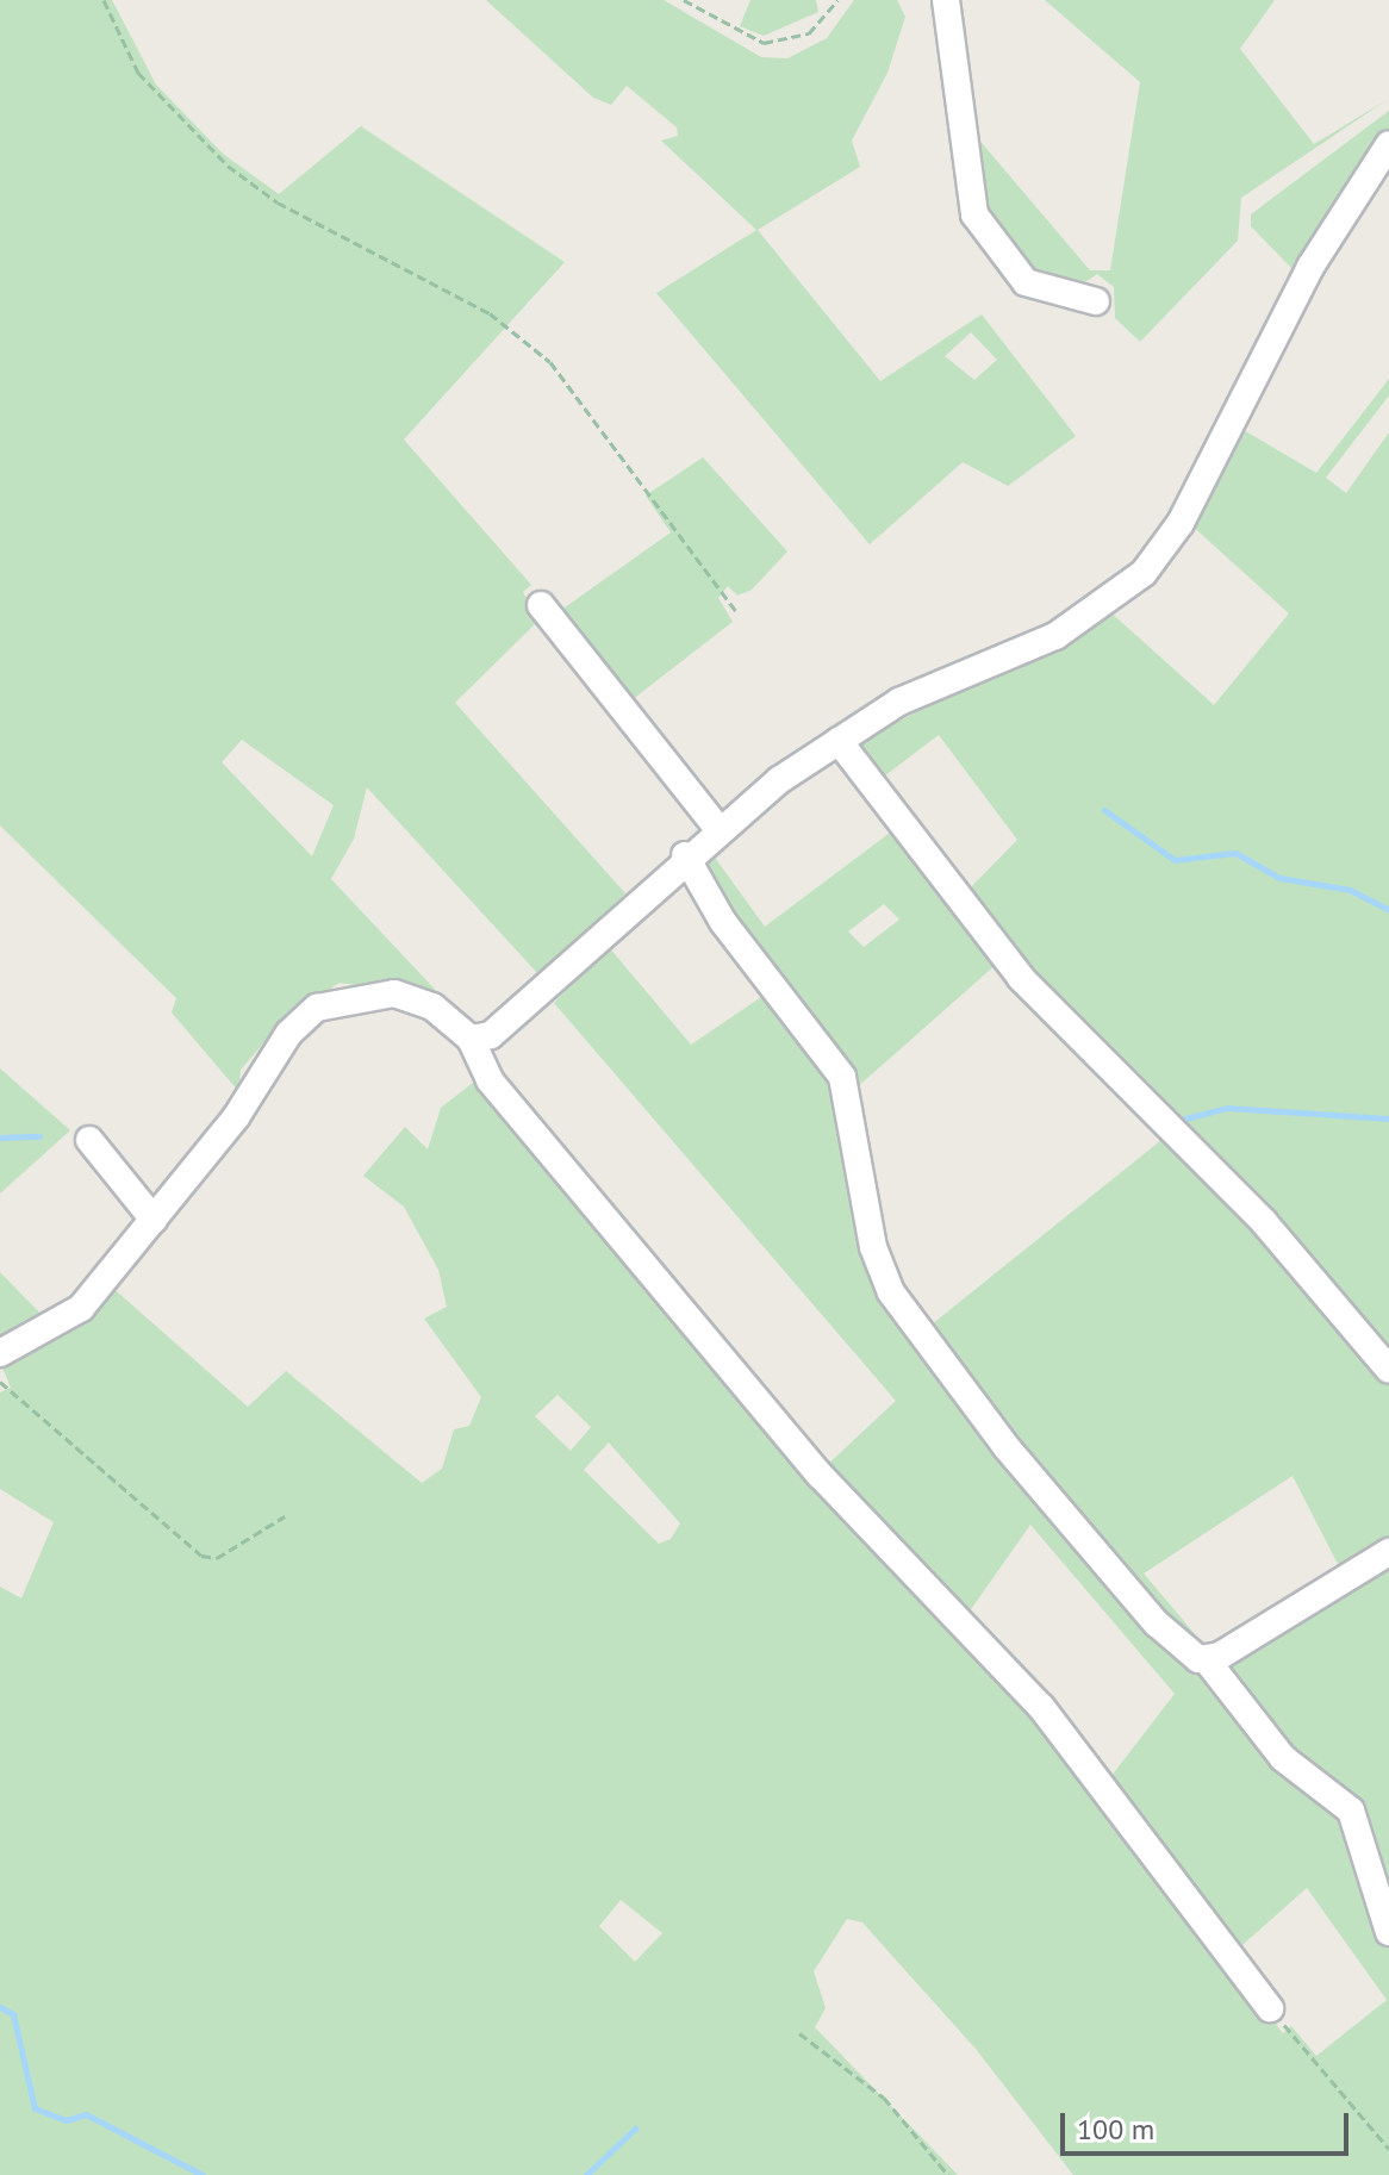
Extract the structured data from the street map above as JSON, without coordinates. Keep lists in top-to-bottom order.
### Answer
{
  "scale_bar": "100 m"
}
